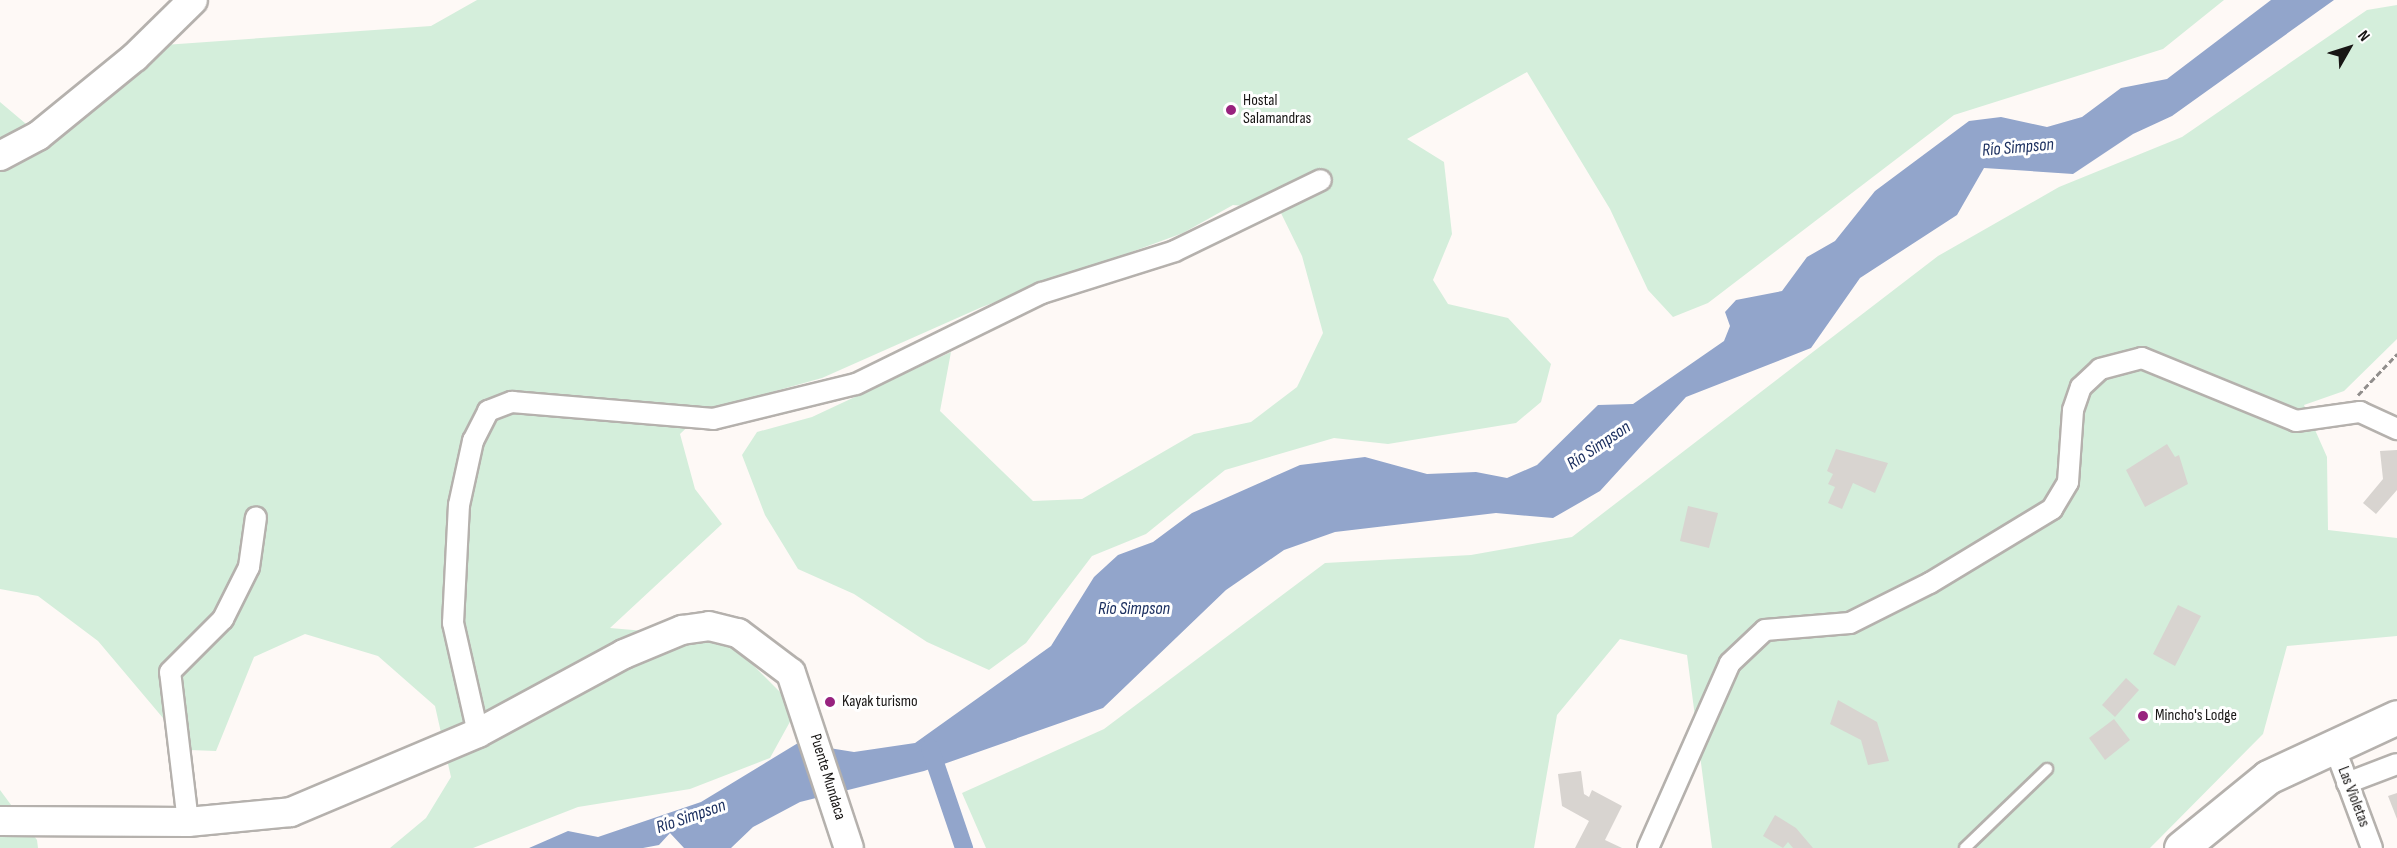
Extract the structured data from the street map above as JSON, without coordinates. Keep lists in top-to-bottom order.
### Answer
{
  "streets": {
    "street": ["Puente Mundaca", "Las Violetas"]
  },
  "water": ["Río Simpson"],
  "places": ["Hostal Salamandras", "Kayak turismo", "Mincho's Lodge"],
  "north": "top right"
}
